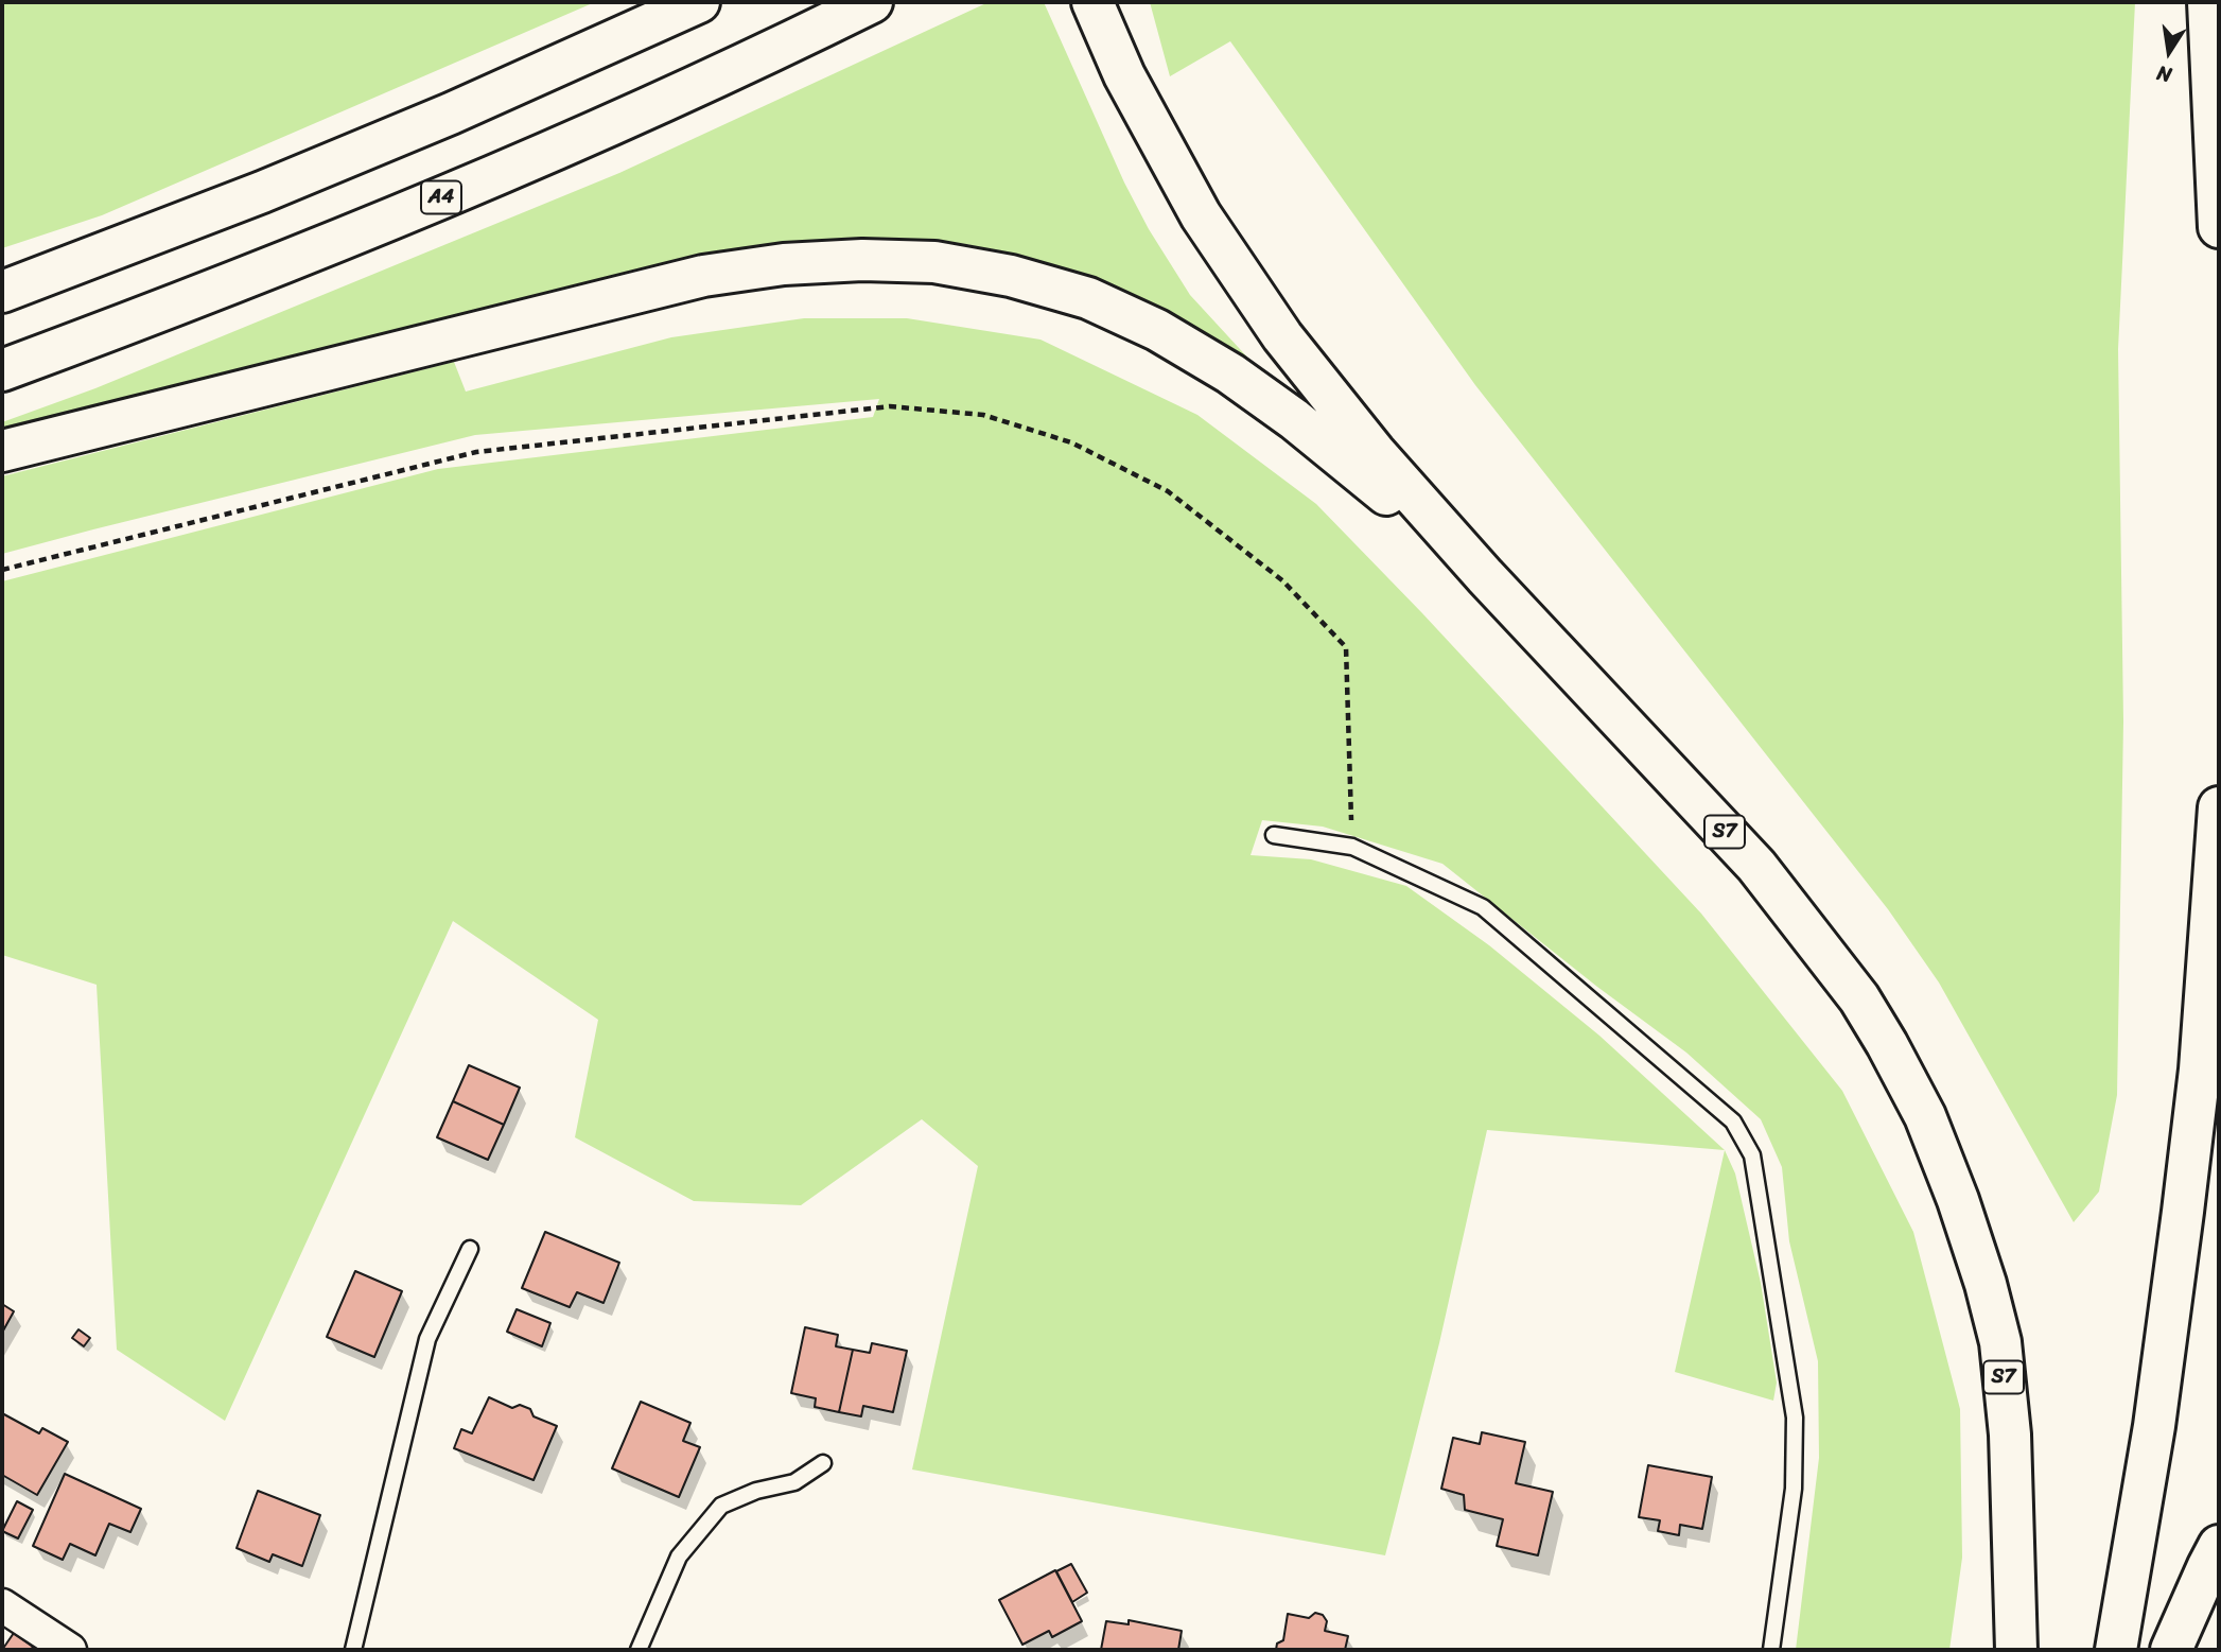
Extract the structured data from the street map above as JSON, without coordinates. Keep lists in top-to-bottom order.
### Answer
{
  "streets": {
    "highway": ["A4", "S7"]
  },
  "north": "bottom"
}
